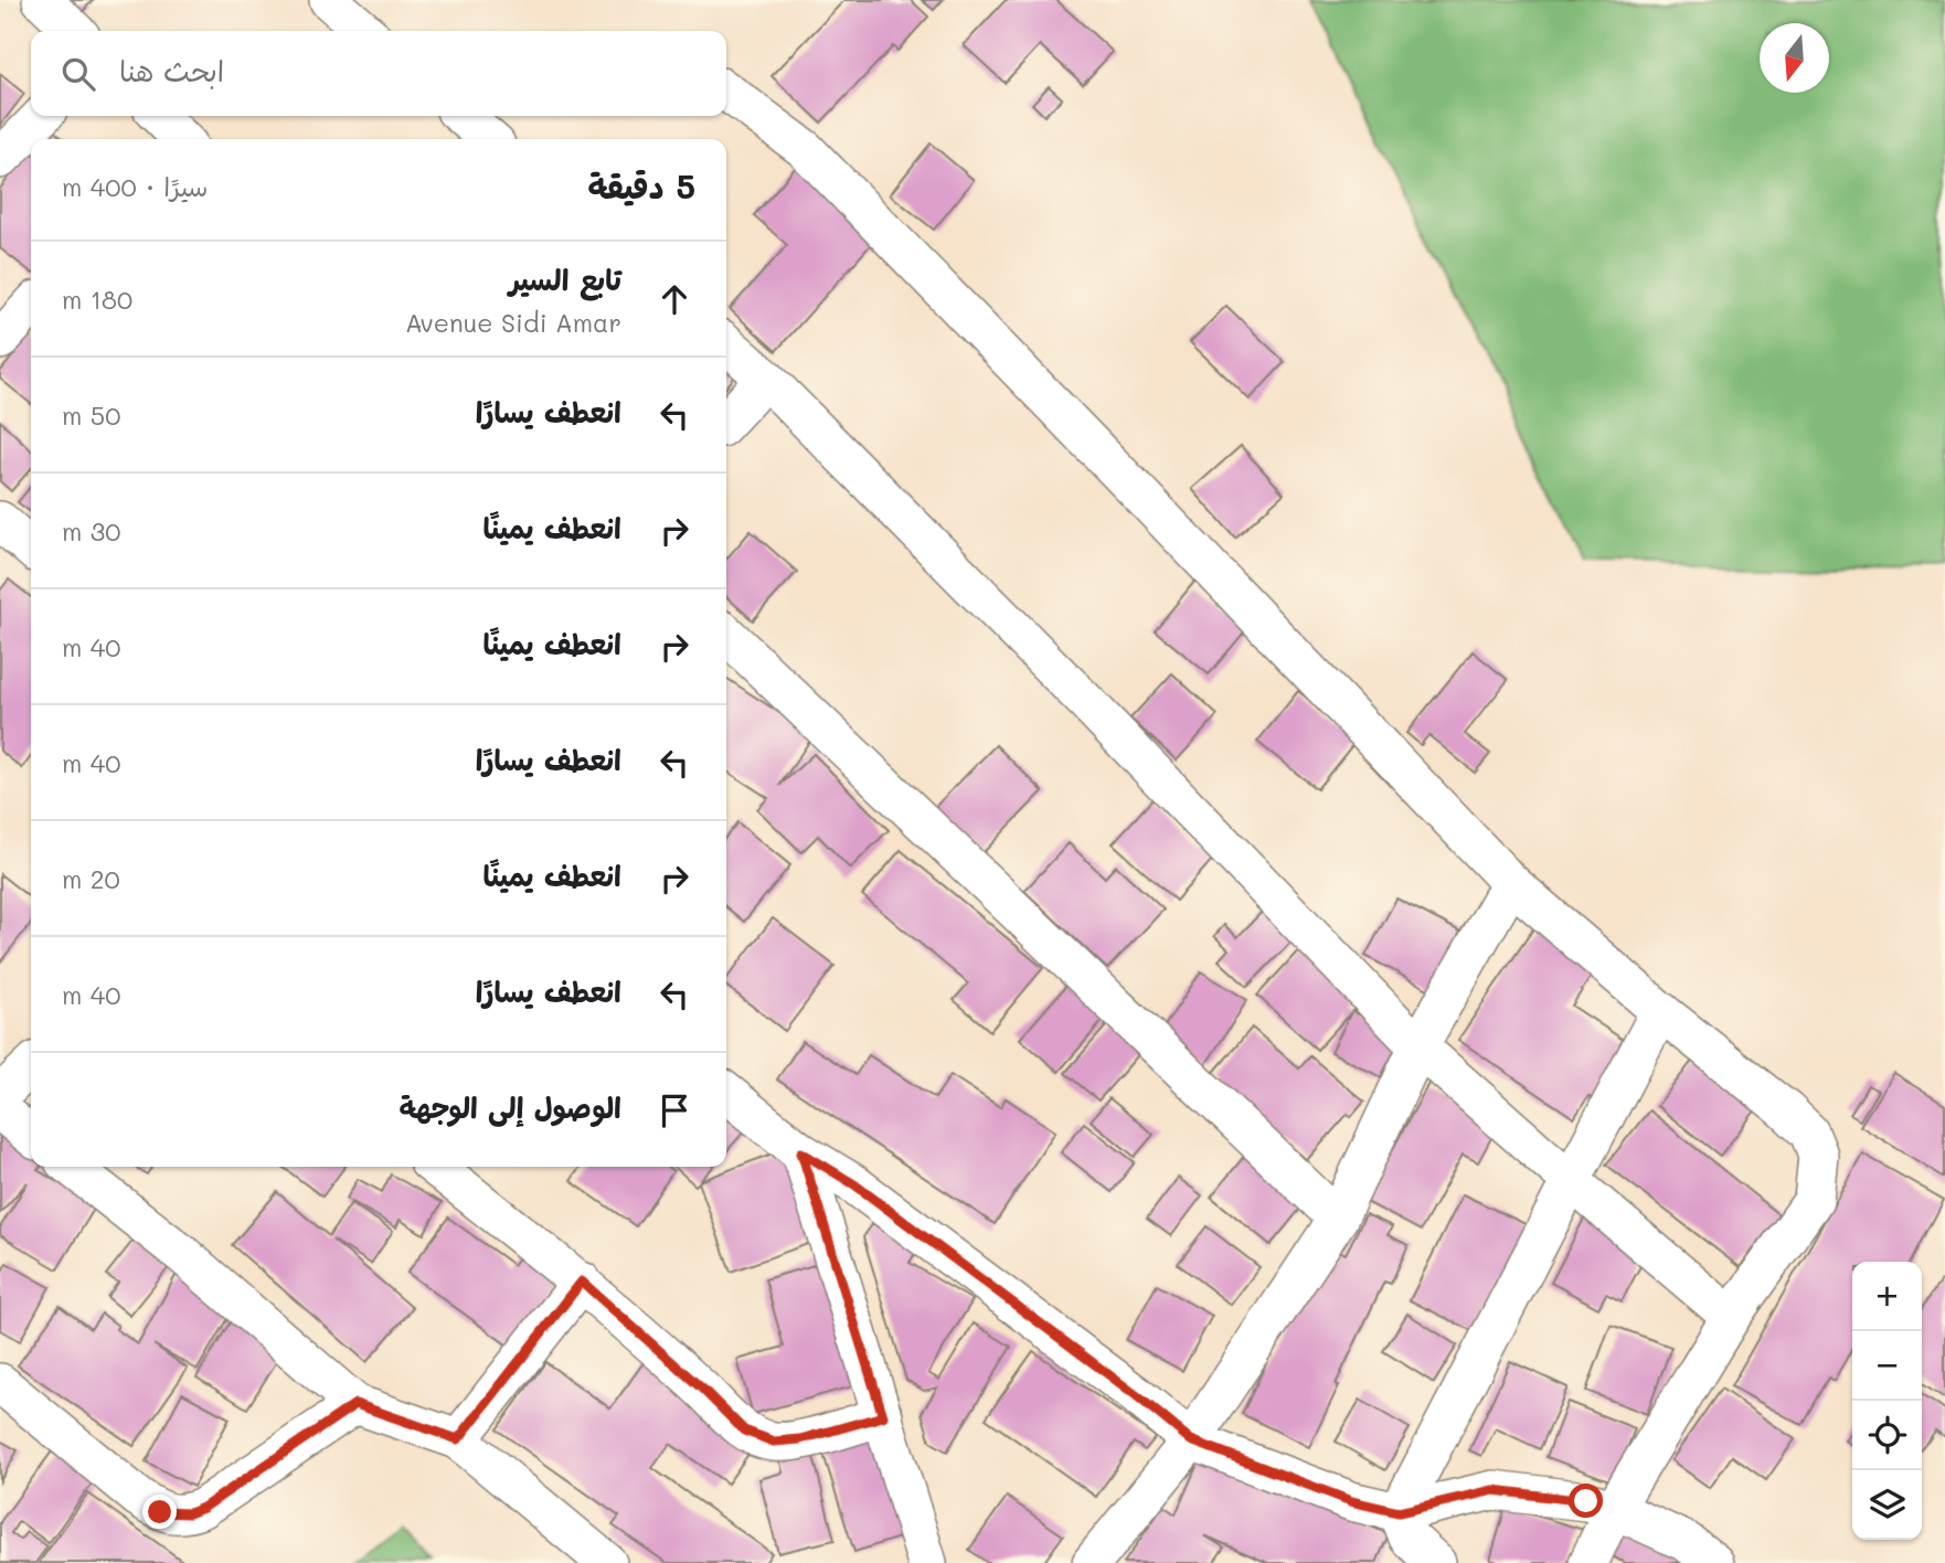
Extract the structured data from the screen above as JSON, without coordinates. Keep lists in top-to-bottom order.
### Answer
{
  "north": "bottom",
  "page": {
    "search": "ابحث هنا",
    "heading": ["5 دقيقة", "سيرًا · 400 m"],
    "list": [
      ["تابع السير", "Avenue Sidi Amar", "180 m"],
      ["انعطف يسارًا", "50 m"],
      ["انعطف يمينًا", "30 m"],
      ["انعطف يمينًا", "40 m"],
      ["انعطف يسارًا", "40 m"],
      ["انعطف يمينًا", "20 m"],
      ["انعطف يسارًا", "40 m"],
      "الوصول إلى الوجهة"
    ],
    "map_buttons": ["+", "−"]
  }
}
